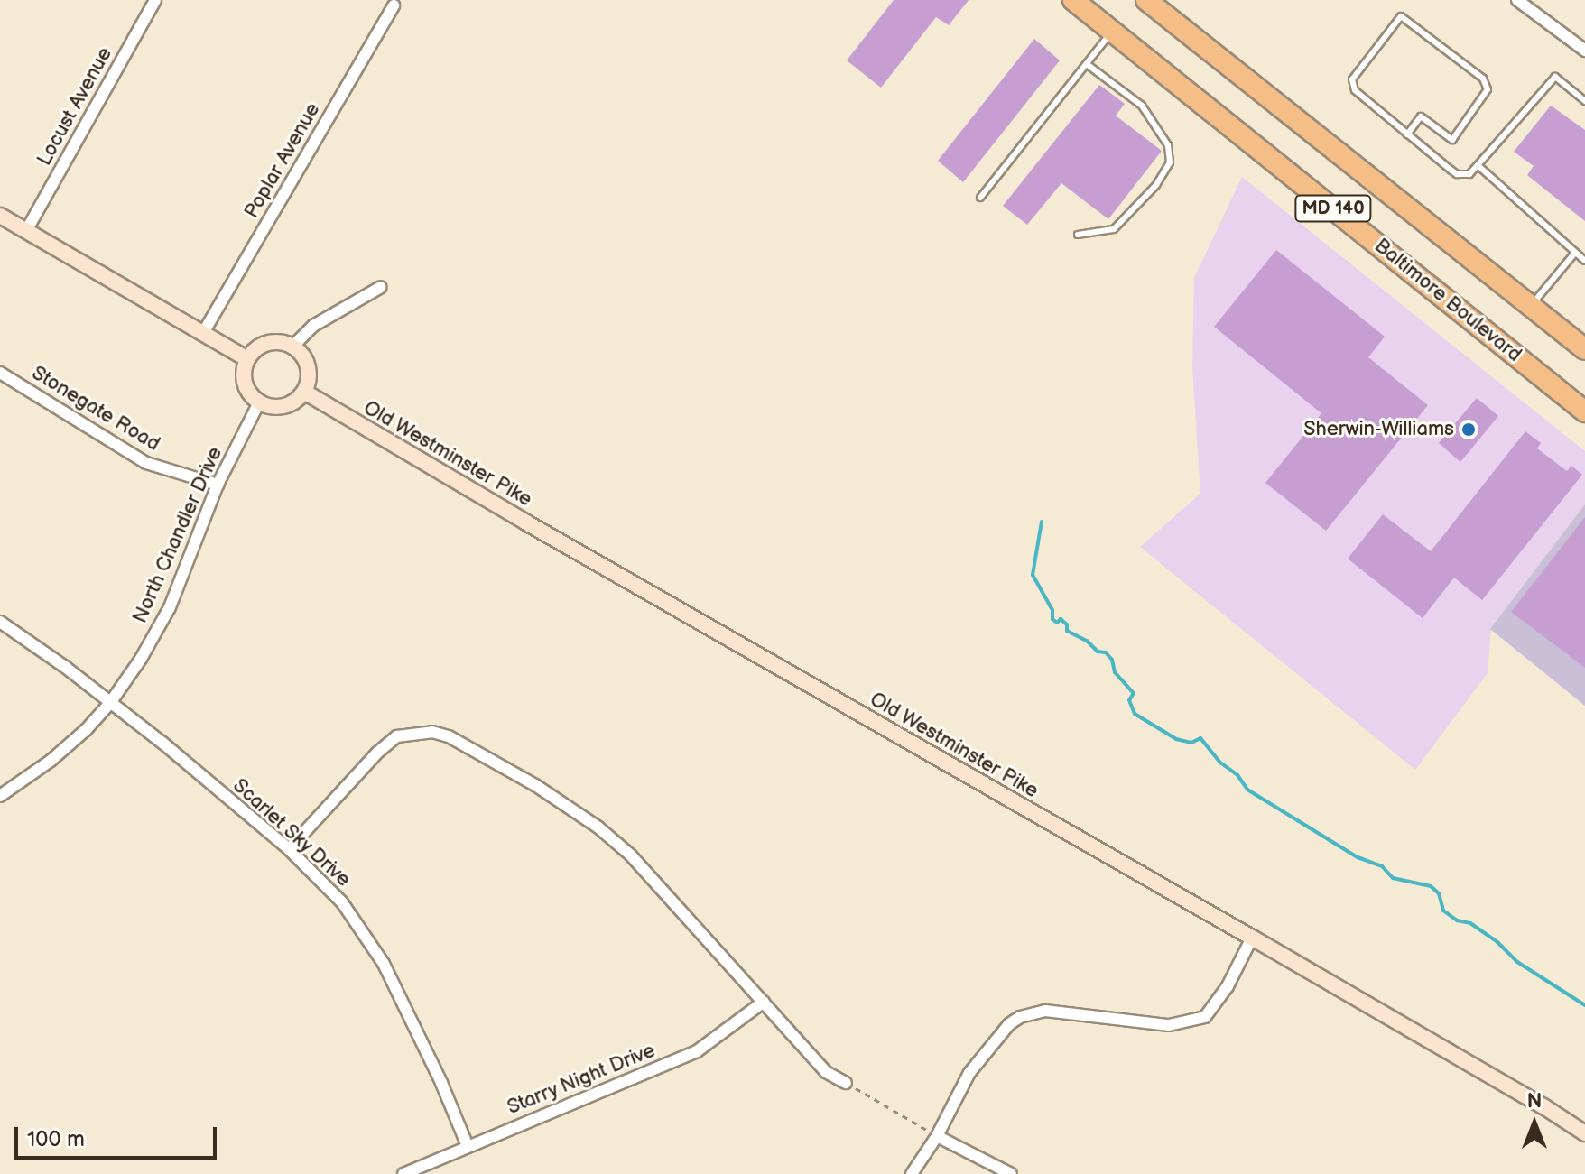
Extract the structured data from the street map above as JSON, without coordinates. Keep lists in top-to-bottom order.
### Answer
{
  "streets": {
    "highway": ["MD 140", "Baltimore Boulevard"],
    "main road": ["Old Westminster Pike"],
    "street": [
      "Locust Avenue",
      "Poplar Avenue",
      "Stonegate Road",
      "North Chandler Drive",
      "Scarlet Sky Drive",
      "Starry Night Drive"
    ]
  },
  "crossings": [
    ["Stonegate Road", "North Chandler Drive"],
    ["Old Westminster Pike", "North Chandler Drive"],
    ["North Chandler Drive", "Scarlet Sky Drive"],
    ["Scarlet Sky Drive", "Starry Night Drive"]
  ],
  "places": ["Sherwin-Williams"],
  "scale_bar": "100 m",
  "north": "top"
}
